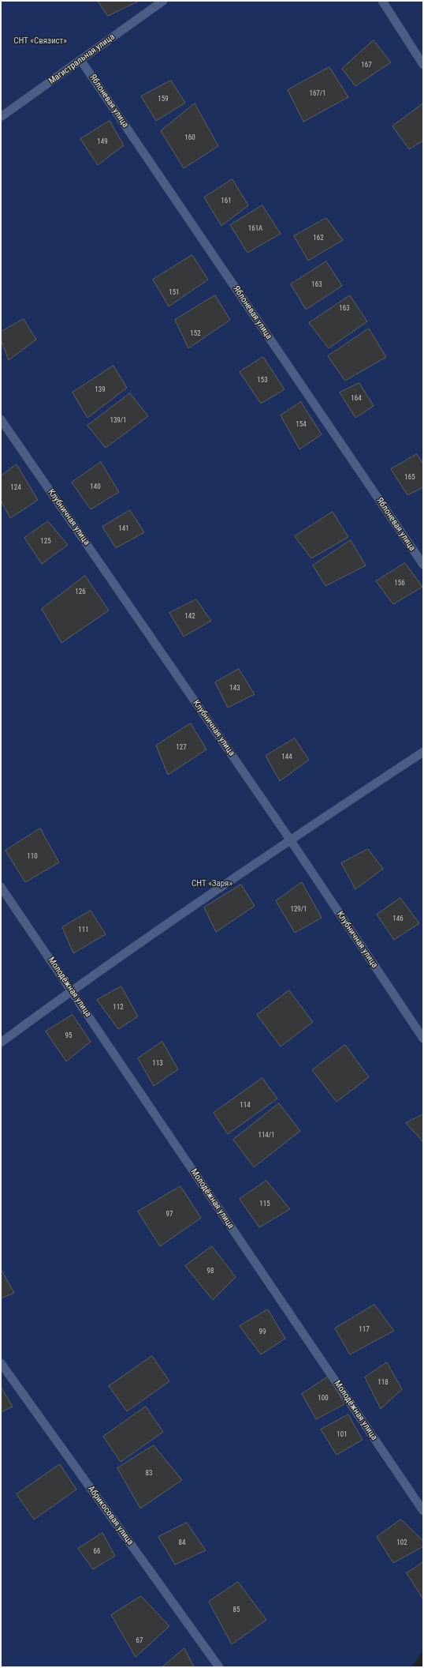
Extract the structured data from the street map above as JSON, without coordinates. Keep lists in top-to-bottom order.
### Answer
{
  "streets": {
    "street": [
      "Магистральная улица",
      "Яблоневая улица",
      "Клубничная улица",
      "Молодёжная улица",
      "Абрикосовая улица"
    ]
  },
  "crossings": [
    ["Магистральная улица", "Яблоневая улица"]
  ],
  "parks": ["СНТ «Связист»", "СНТ «Заря»"],
  "house_numbers": [
    "167",
    "167/1",
    "159",
    "160",
    "149",
    "161",
    "161А",
    "162",
    "163",
    "151",
    "163",
    "152",
    "153",
    "139",
    "164",
    "139/1",
    "154",
    "165",
    "140",
    "124",
    "141",
    "125",
    "156",
    "126",
    "142",
    "143",
    "127",
    "144",
    "110",
    "129/1",
    "146",
    "111",
    "112",
    "95",
    "113",
    "114",
    "114/1",
    "115",
    "97",
    "98",
    "117",
    "99",
    "118",
    "100",
    "101",
    "83",
    "84",
    "102",
    "66",
    "85",
    "67"
  ]
}
